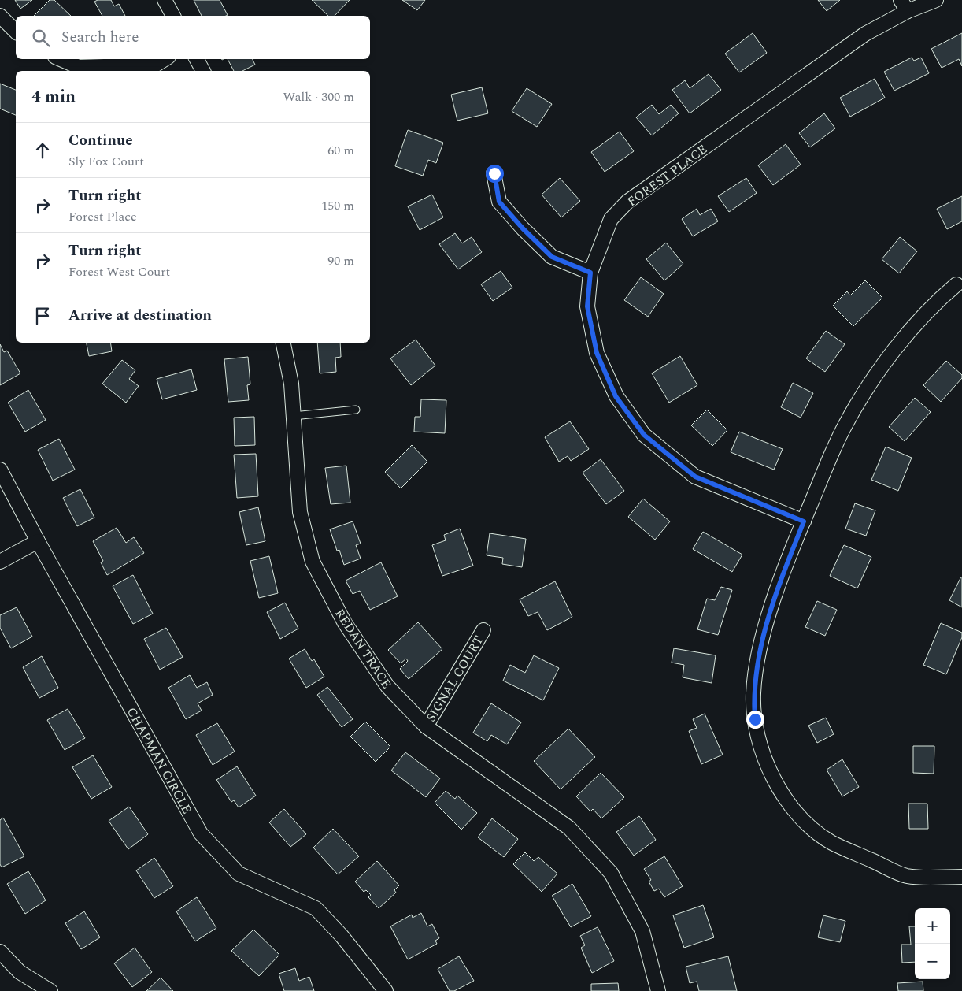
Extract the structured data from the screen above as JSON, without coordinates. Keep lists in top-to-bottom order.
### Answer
{
  "streets": {
    "street": [
      "FOREST PLACE",
      "REDAN TRACE",
      "SIGNAL COURT",
      "CHAPMAN CIRCLE"
    ]
  },
  "crossings": [
    ["REDAN TRACE", "SIGNAL COURT"]
  ],
  "page": {
    "search": "Search here",
    "heading": ["4 min", "Walk · 300 m"],
    "list": [
      ["Continue", "Sly Fox Court", "60 m"],
      ["Turn right", "Forest Place", "150 m"],
      ["Turn right", "Forest West Court", "90 m"],
      "Arrive at destination"
    ],
    "map_buttons": ["+", "−"]
  }
}
